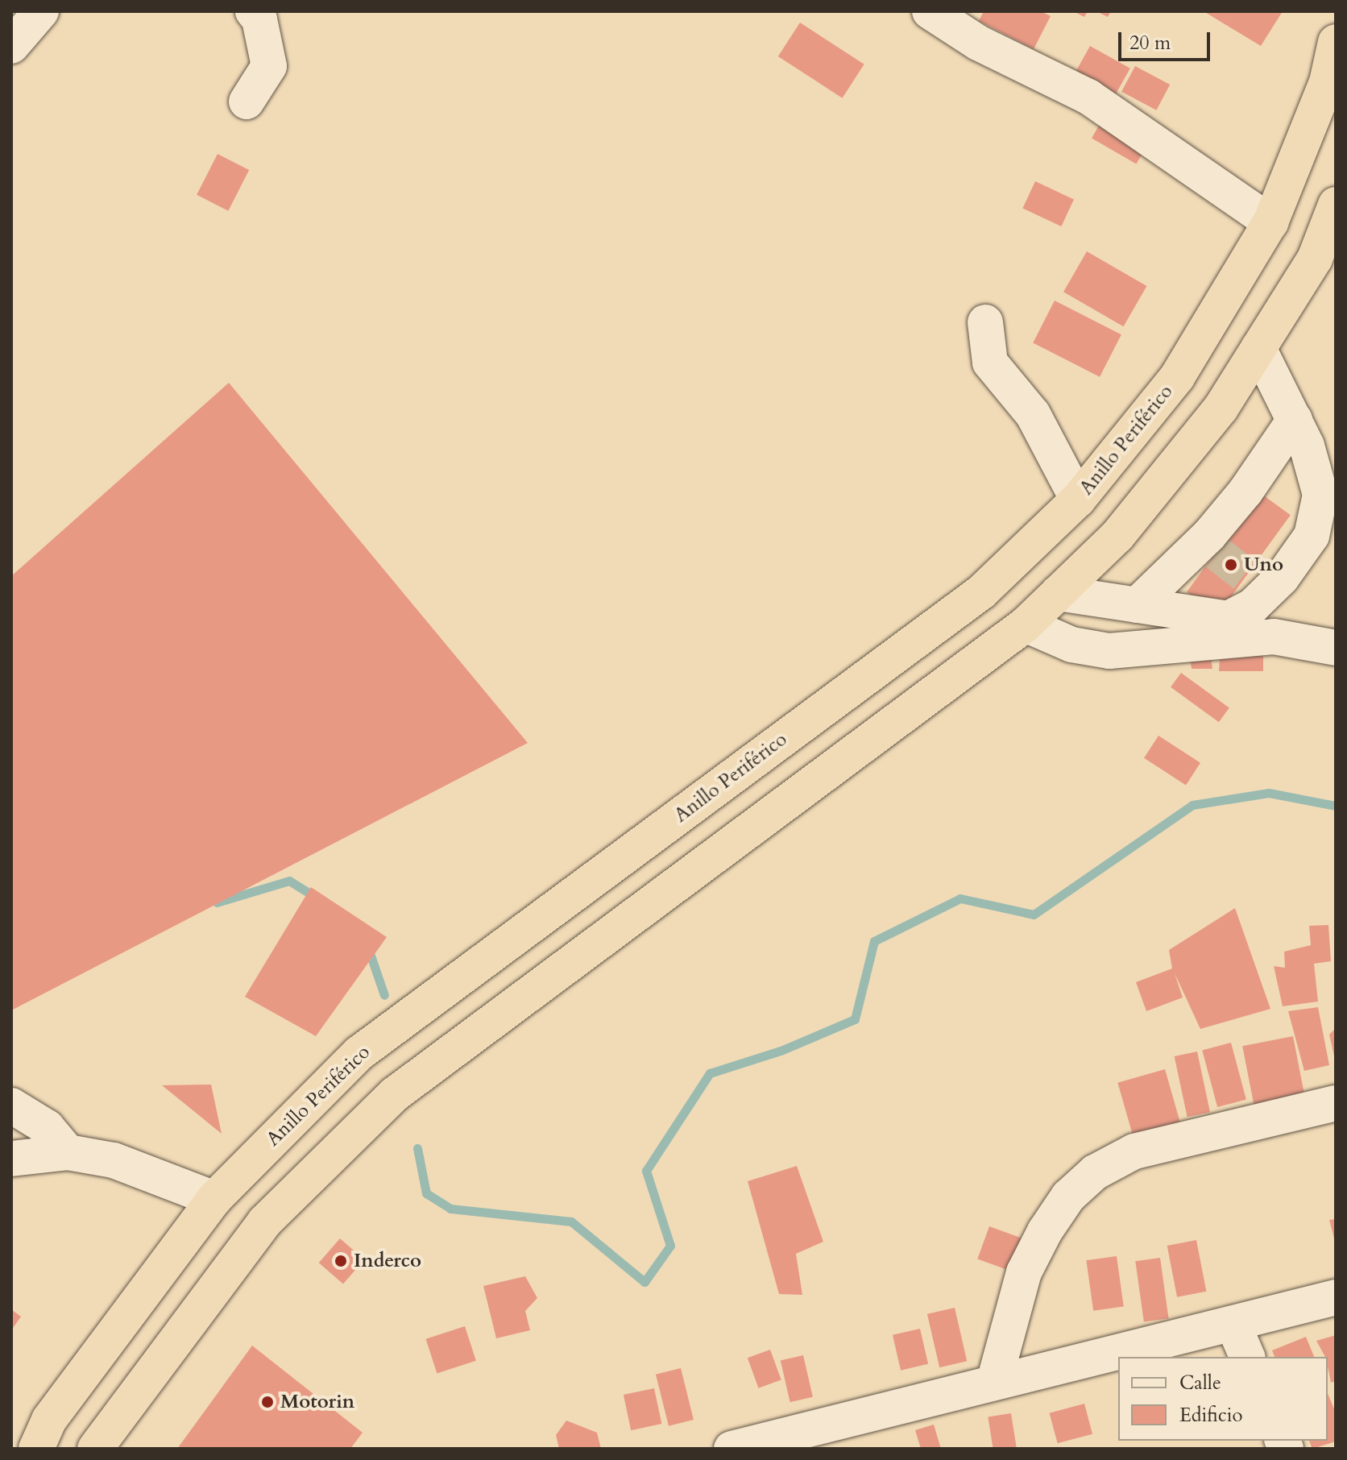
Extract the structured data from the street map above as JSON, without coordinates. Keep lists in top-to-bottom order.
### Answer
{
  "streets": {
    "highway": ["Anillo Periférico"]
  },
  "places": ["Uno", "Inderco", "Motorin"],
  "legend": ["Calle", "Edificio"],
  "scale_bar": "20 m"
}
